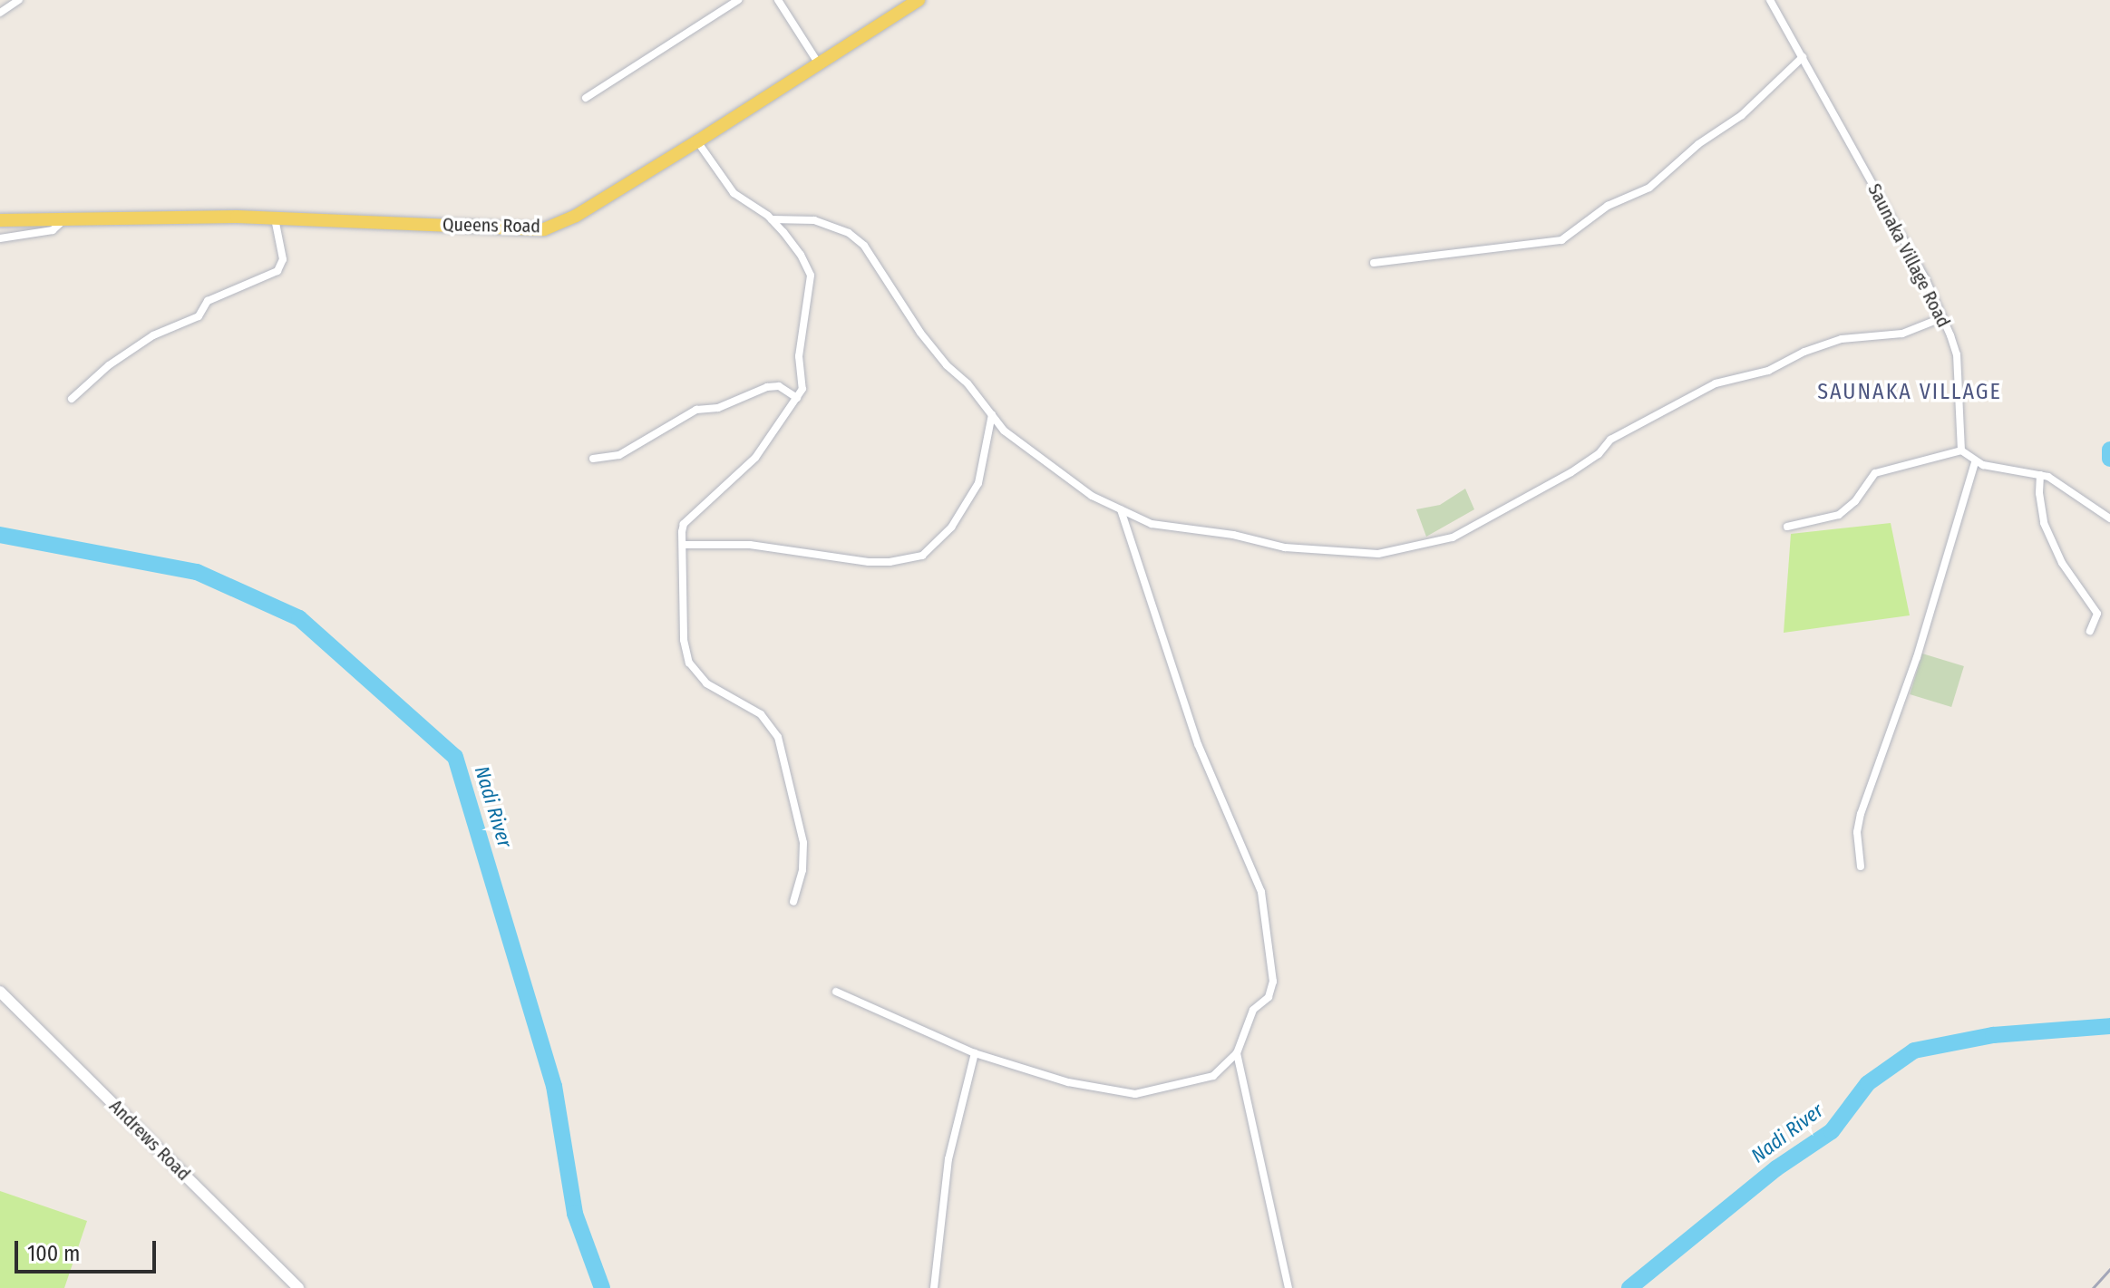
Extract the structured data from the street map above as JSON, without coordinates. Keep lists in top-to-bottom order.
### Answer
{
  "streets": {
    "main road": ["Queens Road", "Andrews Road"],
    "street": ["Saunaka Village Road"]
  },
  "districts": ["SAUNAKA VILLAGE"],
  "water": ["Nadi River"],
  "scale_bar": "100 m"
}
